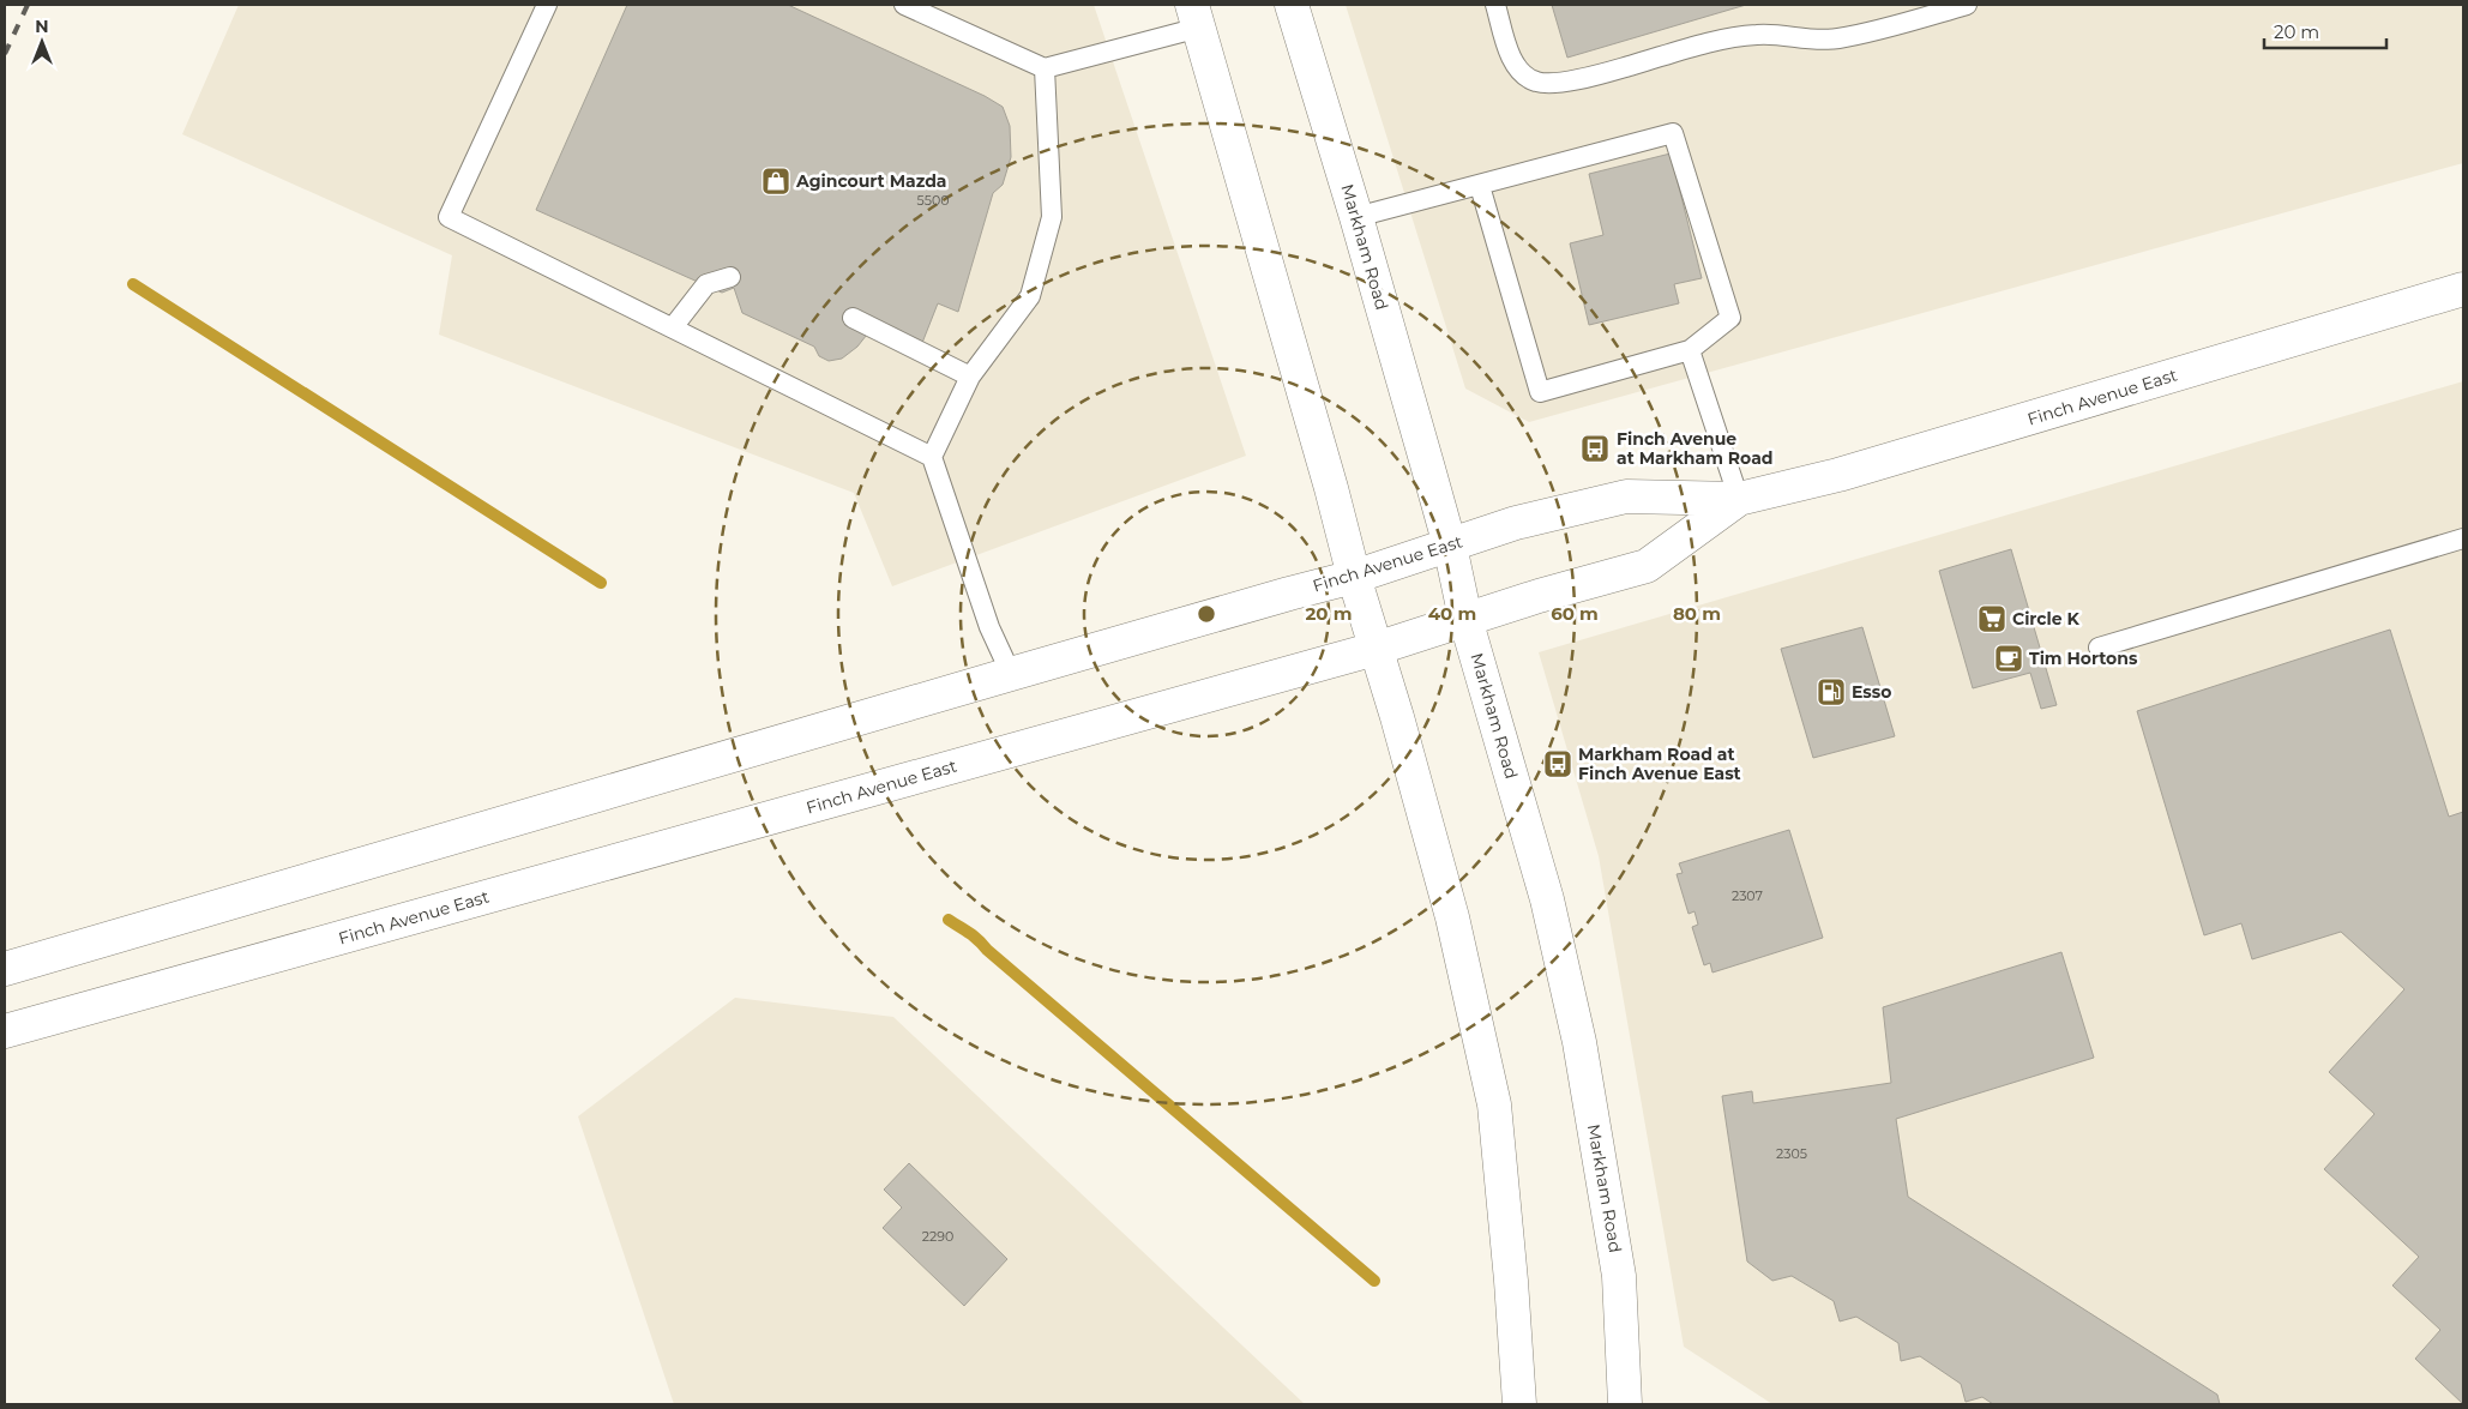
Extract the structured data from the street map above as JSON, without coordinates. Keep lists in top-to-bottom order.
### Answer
{
  "streets": {
    "main road": ["Markham Road", "Finch Avenue East"]
  },
  "crossings": [
    ["Markham Road", "Finch Avenue East"]
  ],
  "places": {
    "shop": ["Agincourt Mazda"],
    "bus stop": ["Finch Avenue at Markham Road", "Markham Road at Finch Avenue East"],
    "supermarket": ["Circle K"],
    "cafe": ["Tim Hortons"],
    "fuel station": ["Esso"]
  },
  "house_numbers": [
    "5500",
    "2307",
    "2305",
    "2290"
  ],
  "scale_bar": "20 m",
  "north": "top",
  "rings": [
    "20 m",
    "40 m",
    "60 m",
    "80 m"
  ]
}
